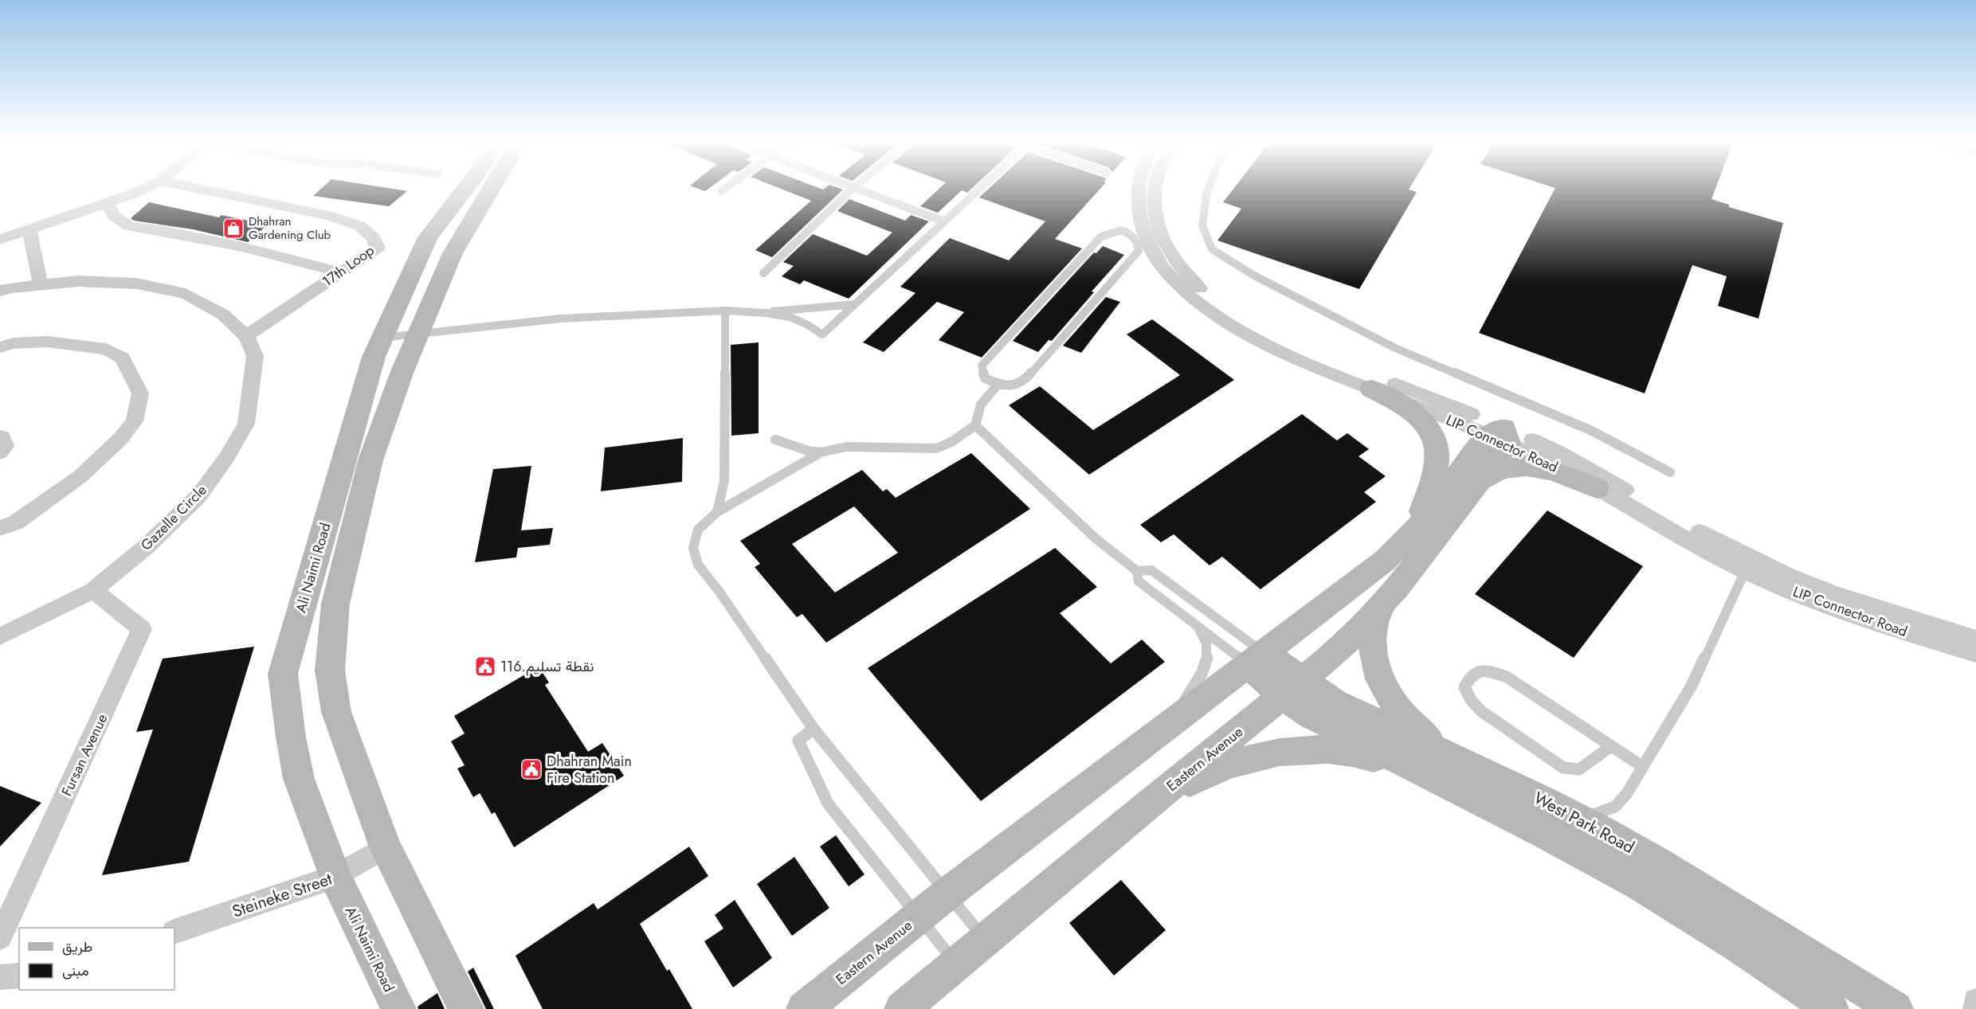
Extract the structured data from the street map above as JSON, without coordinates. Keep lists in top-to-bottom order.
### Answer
{
  "streets": {
    "main road": ["Ali Naimi Road", "Eastern Avenue", "West Park Road"],
    "street": [
      "17th Loop",
      "LIP Connector Road",
      "Gazelle Circle",
      "Fursan Avenue",
      "Steineke Street"
    ]
  },
  "crossings": [
    ["17th Loop", "Gazelle Circle"],
    ["LIP Connector Road", "Eastern Avenue"],
    ["Gazelle Circle", "Fursan Avenue"],
    ["Ali Naimi Road", "Steineke Street"],
    ["Eastern Avenue", "West Park Road"]
  ],
  "places": {
    "shop": ["Dhahran Gardening Club"],
    "public building": ["نقطة تسليم.116", "Dhahran Main Fire Station"]
  },
  "legend": ["طريق", "مبنى"]
}
